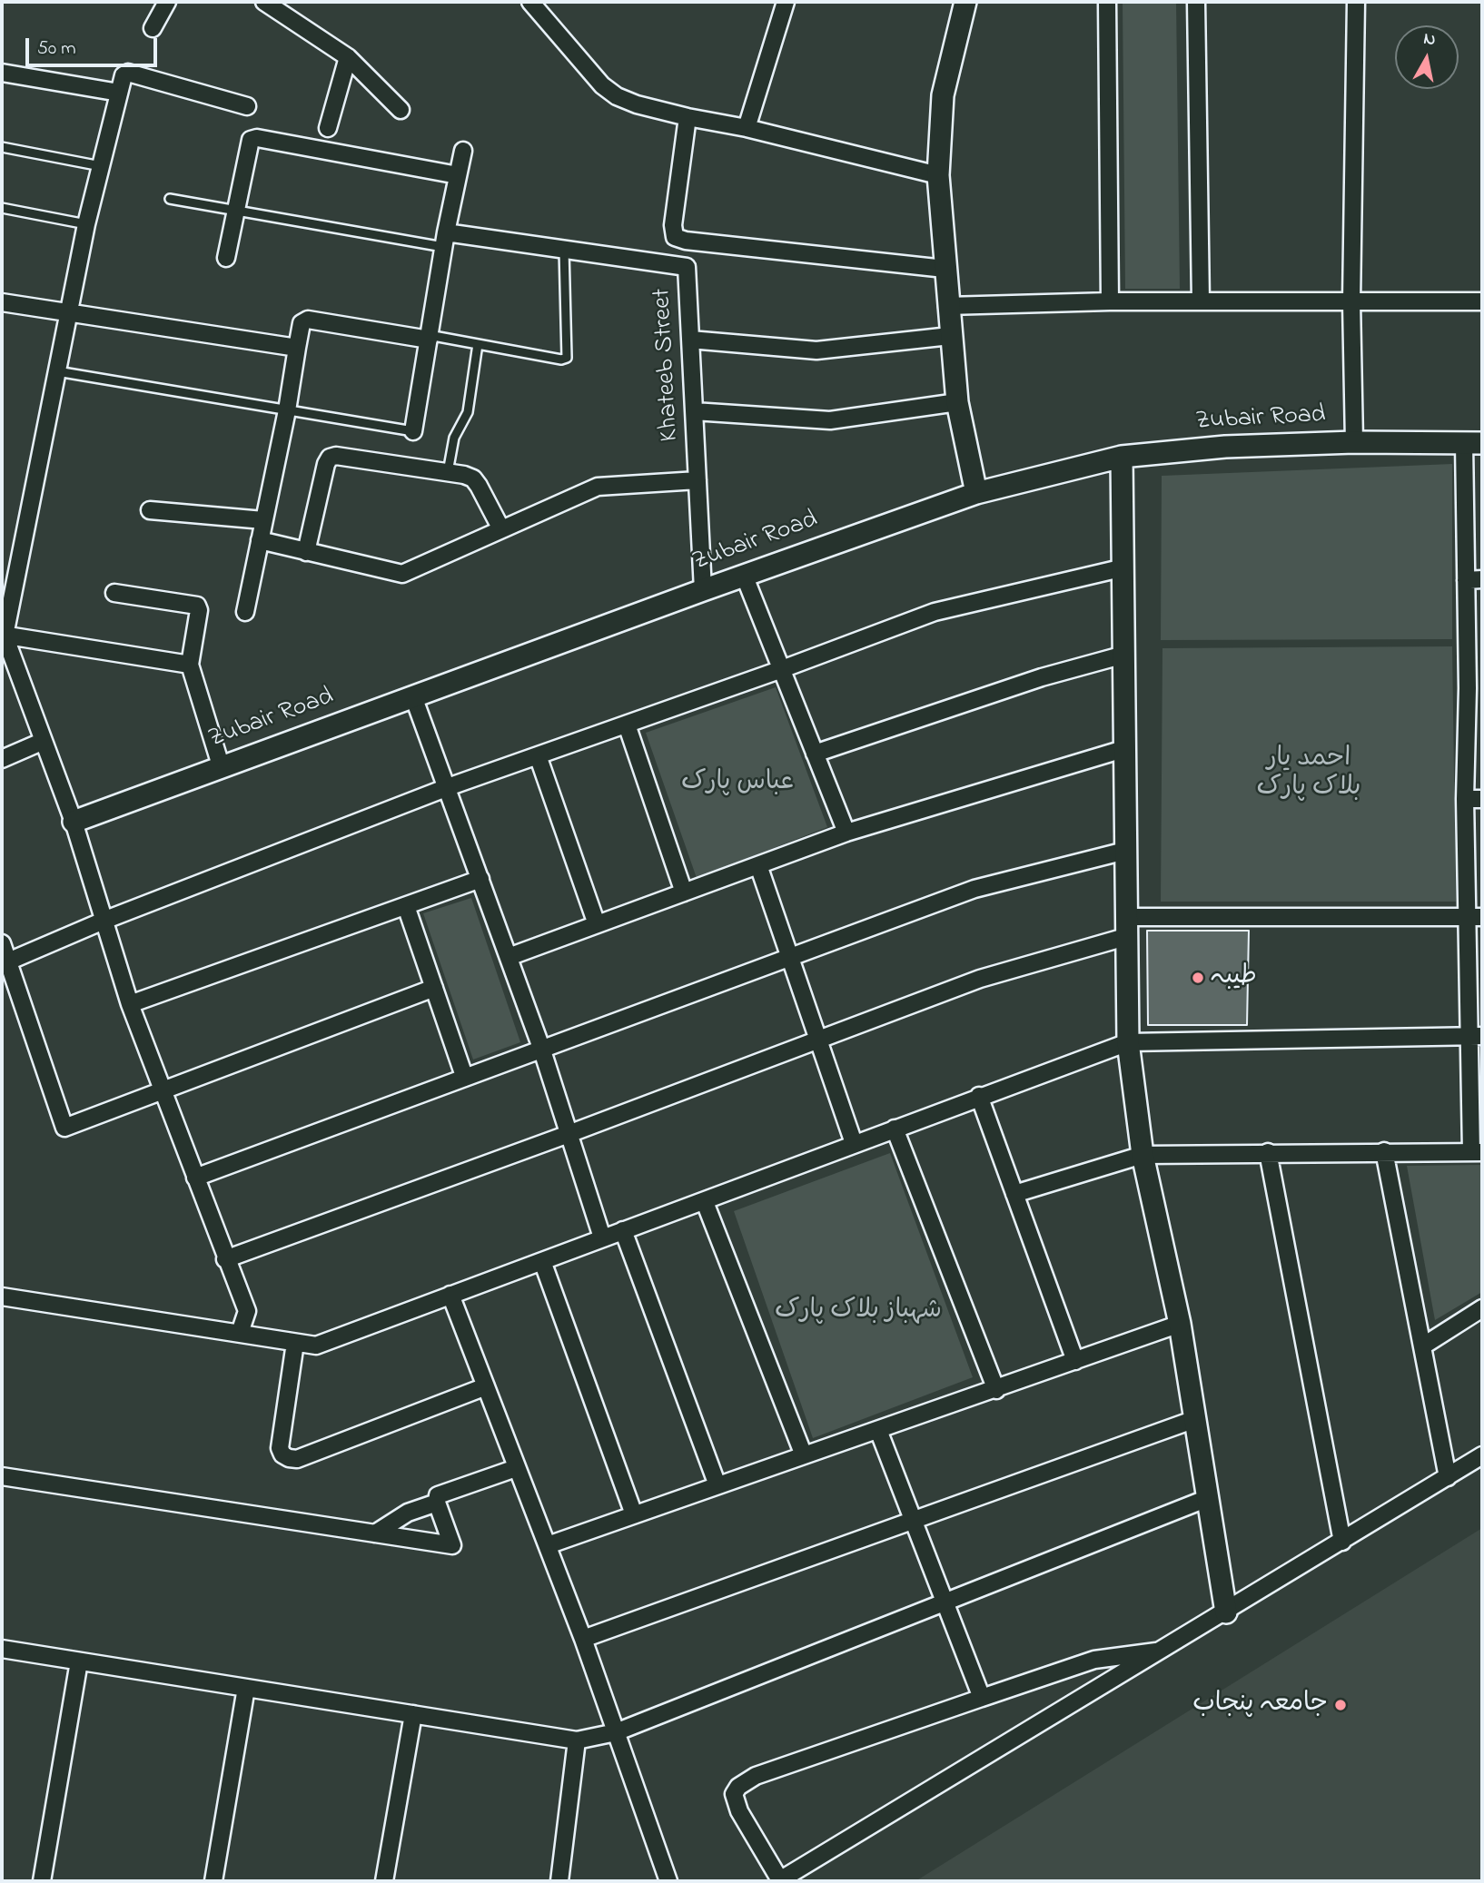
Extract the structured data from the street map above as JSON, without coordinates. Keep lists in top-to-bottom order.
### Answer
{
  "streets": {
    "street": ["Khateeb Street", "Zubair Road"]
  },
  "crossings": [
    ["Khateeb Street", "Zubair Road"]
  ],
  "parks": ["احمد یار بلاک پارک", "عباس پارک", "شہباز بلاک پارک"],
  "places": ["طیبہ", "جامعہ پنجاب"],
  "scale_bar": "50 m",
  "north": "top"
}
